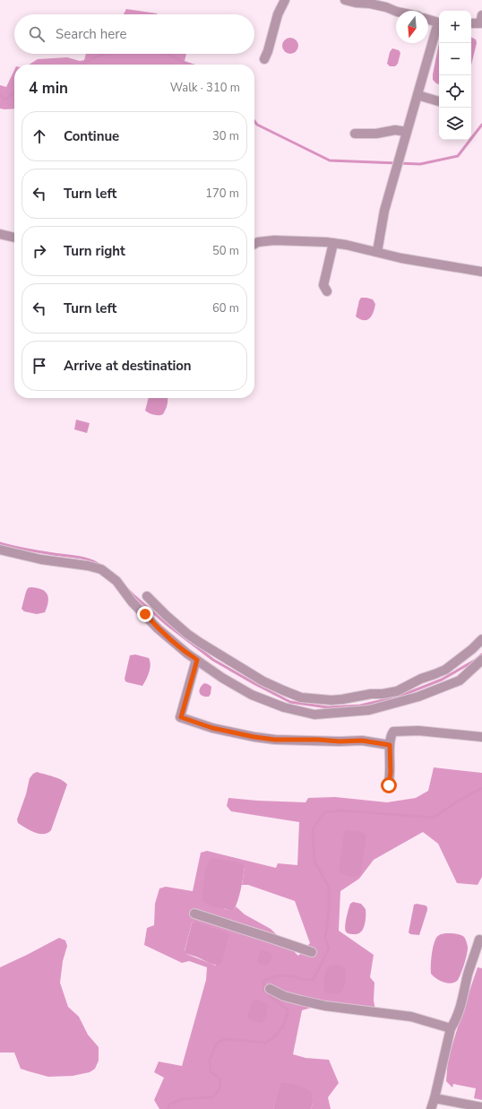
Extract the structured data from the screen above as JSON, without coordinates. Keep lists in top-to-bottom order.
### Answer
{
  "north": "bottom",
  "page": {
    "map_buttons": ["+", "−"],
    "search": "Search here",
    "heading": ["4 min", "Walk · 310 m"],
    "list": [
      ["Continue", "30 m"],
      ["Turn left", "170 m"],
      ["Turn right", "50 m"],
      ["Turn left", "60 m"],
      "Arrive at destination"
    ]
  }
}
